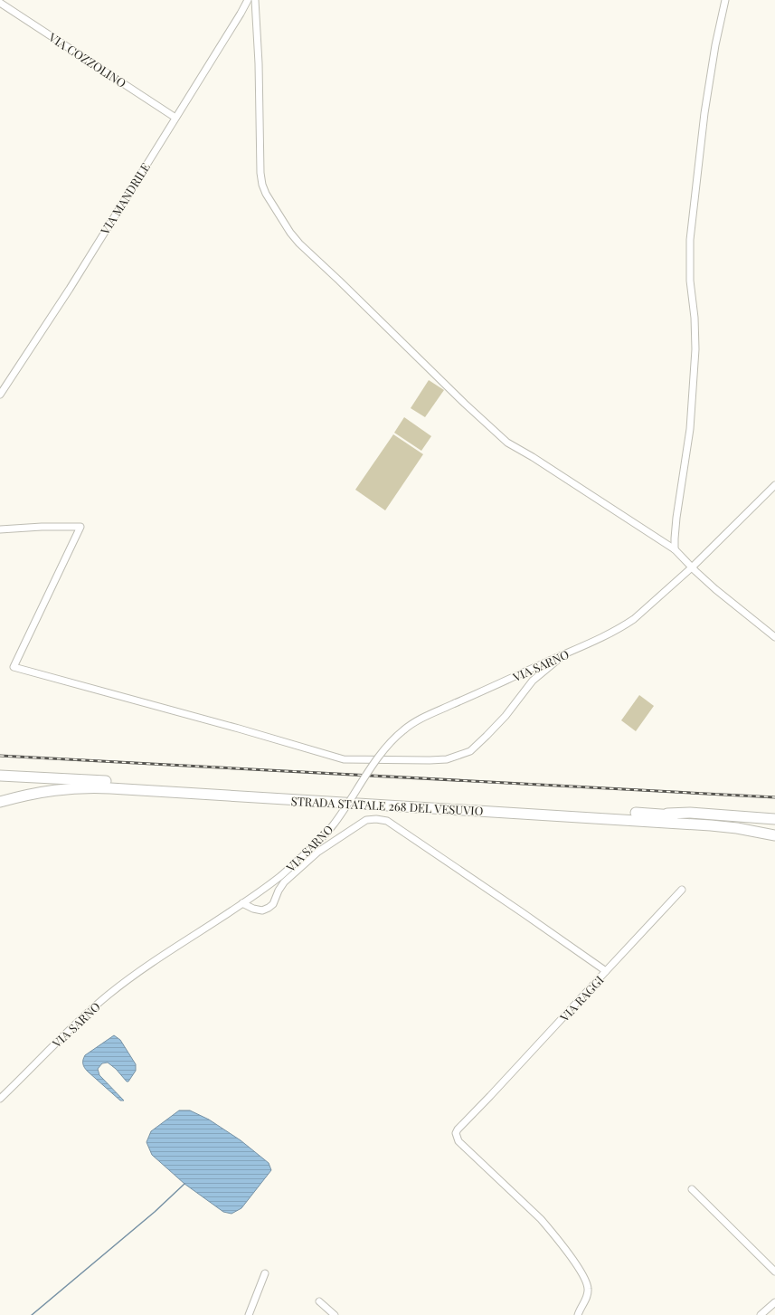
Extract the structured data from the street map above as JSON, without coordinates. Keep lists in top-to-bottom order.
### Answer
{
  "streets": {
    "highway": ["STRADA STATALE 268 DEL VESUVIO"],
    "street": [
      "VIA COZZOLINO",
      "VIA MANDRILE",
      "VIA SARNO",
      "VIA RAGGI"
    ]
  },
  "crossings": [
    ["VIA COZZOLINO", "VIA MANDRILE"],
    ["VIA SARNO", "VIA RAGGI"]
  ]
}
